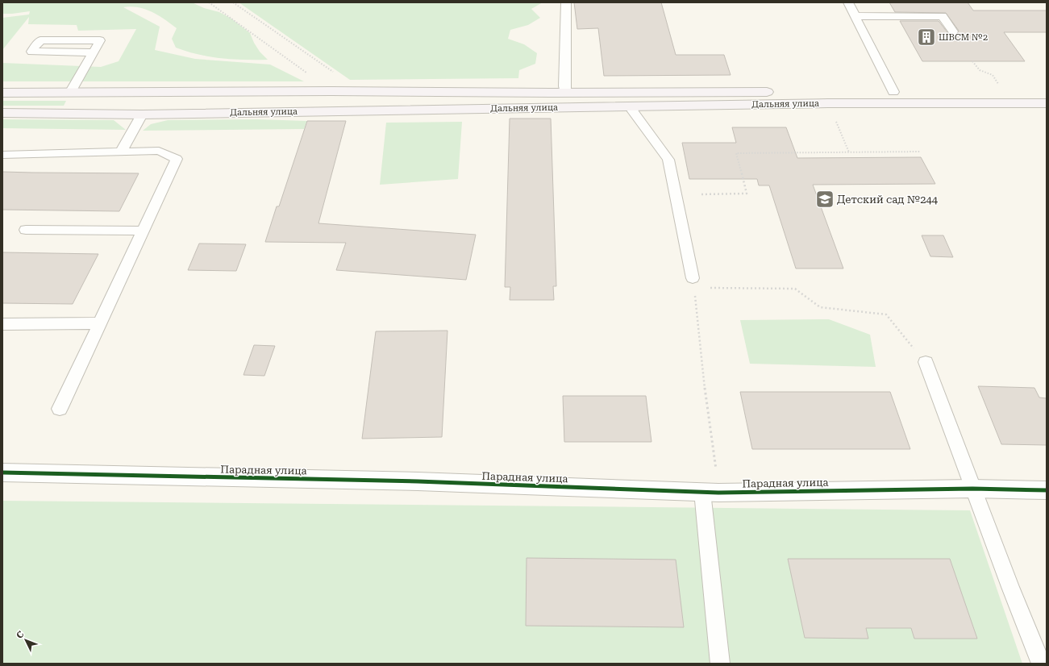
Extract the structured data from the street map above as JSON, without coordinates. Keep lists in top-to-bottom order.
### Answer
{
  "streets": {
    "main road": ["Дальняя улица"],
    "street": ["Парадная улица"]
  },
  "places": {
    "building": ["ШВСМ №2"],
    "school or university": ["Детский сад №244"]
  },
  "north": "top left"
}
